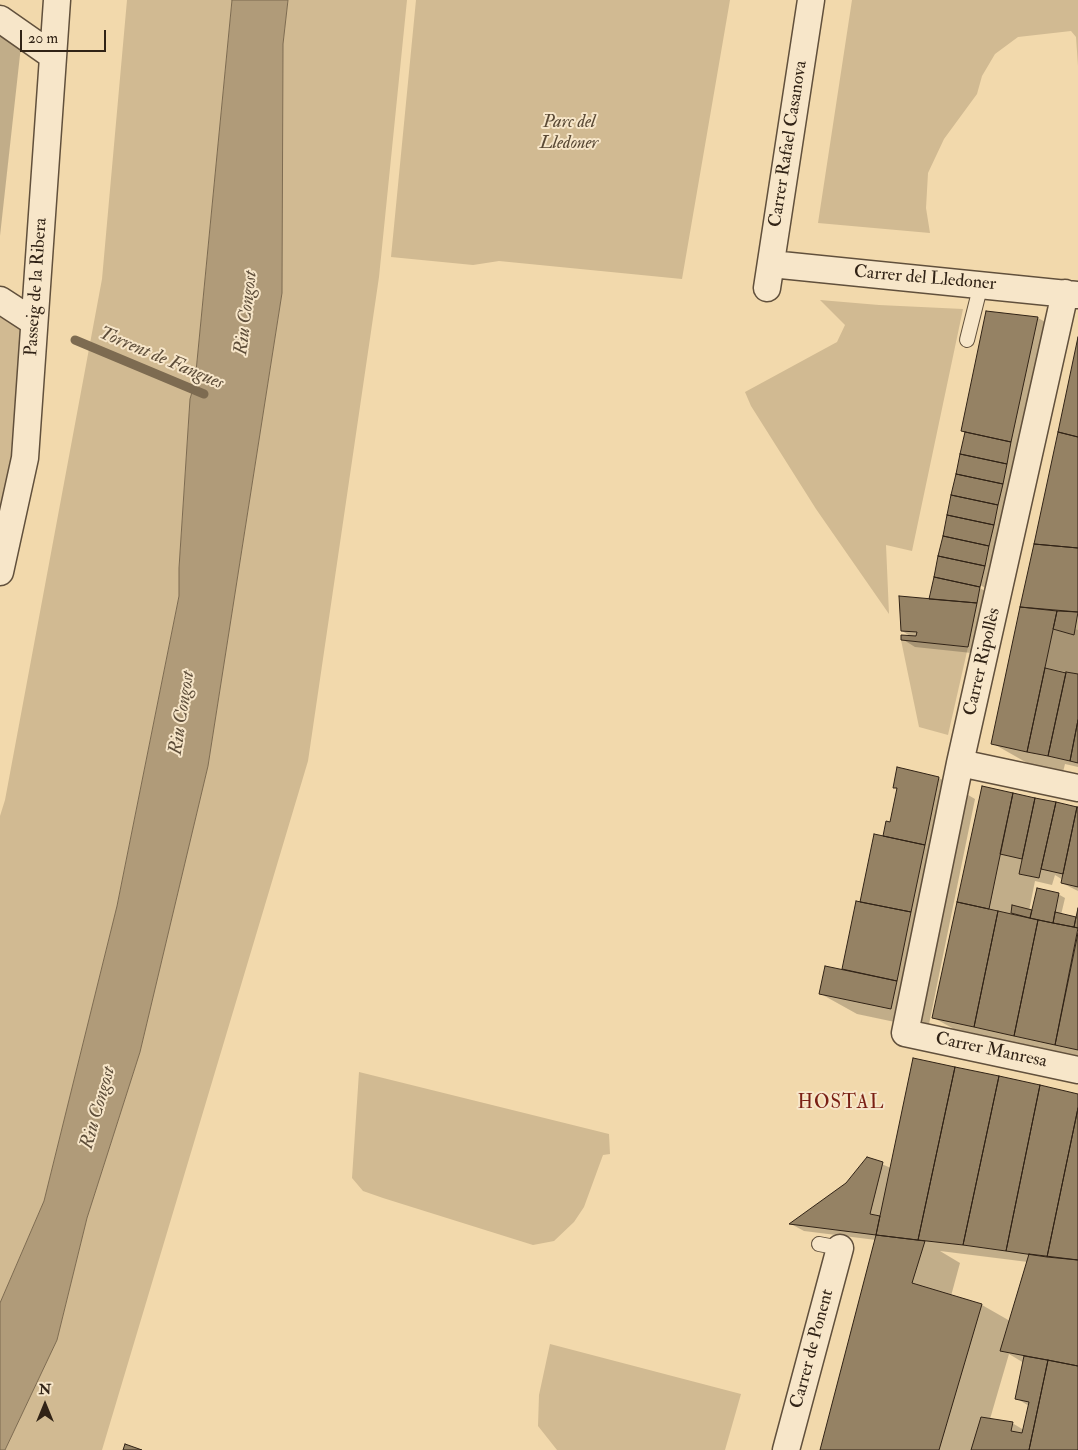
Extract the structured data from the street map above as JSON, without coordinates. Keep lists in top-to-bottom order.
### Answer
{
  "streets": {
    "street": [
      "Carrer Rafael Casanova",
      "Carrer del Lledoner",
      "Passeig de la Ribera",
      "Carrer Ripollès",
      "Carrer Manresa",
      "Carrer de Ponent"
    ]
  },
  "crossings": [
    ["Carrer Rafael Casanova", "Carrer del Lledoner"],
    ["Carrer del Lledoner", "Carrer Ripollès"],
    ["Carrer Ripollès", "Carrer Manresa"]
  ],
  "districts": ["HOSTAL"],
  "water": ["Riu Congost", "Torrent de Fangues"],
  "parks": ["Parc del Lledoner"],
  "scale_bar": "20 m",
  "north": "top"
}
